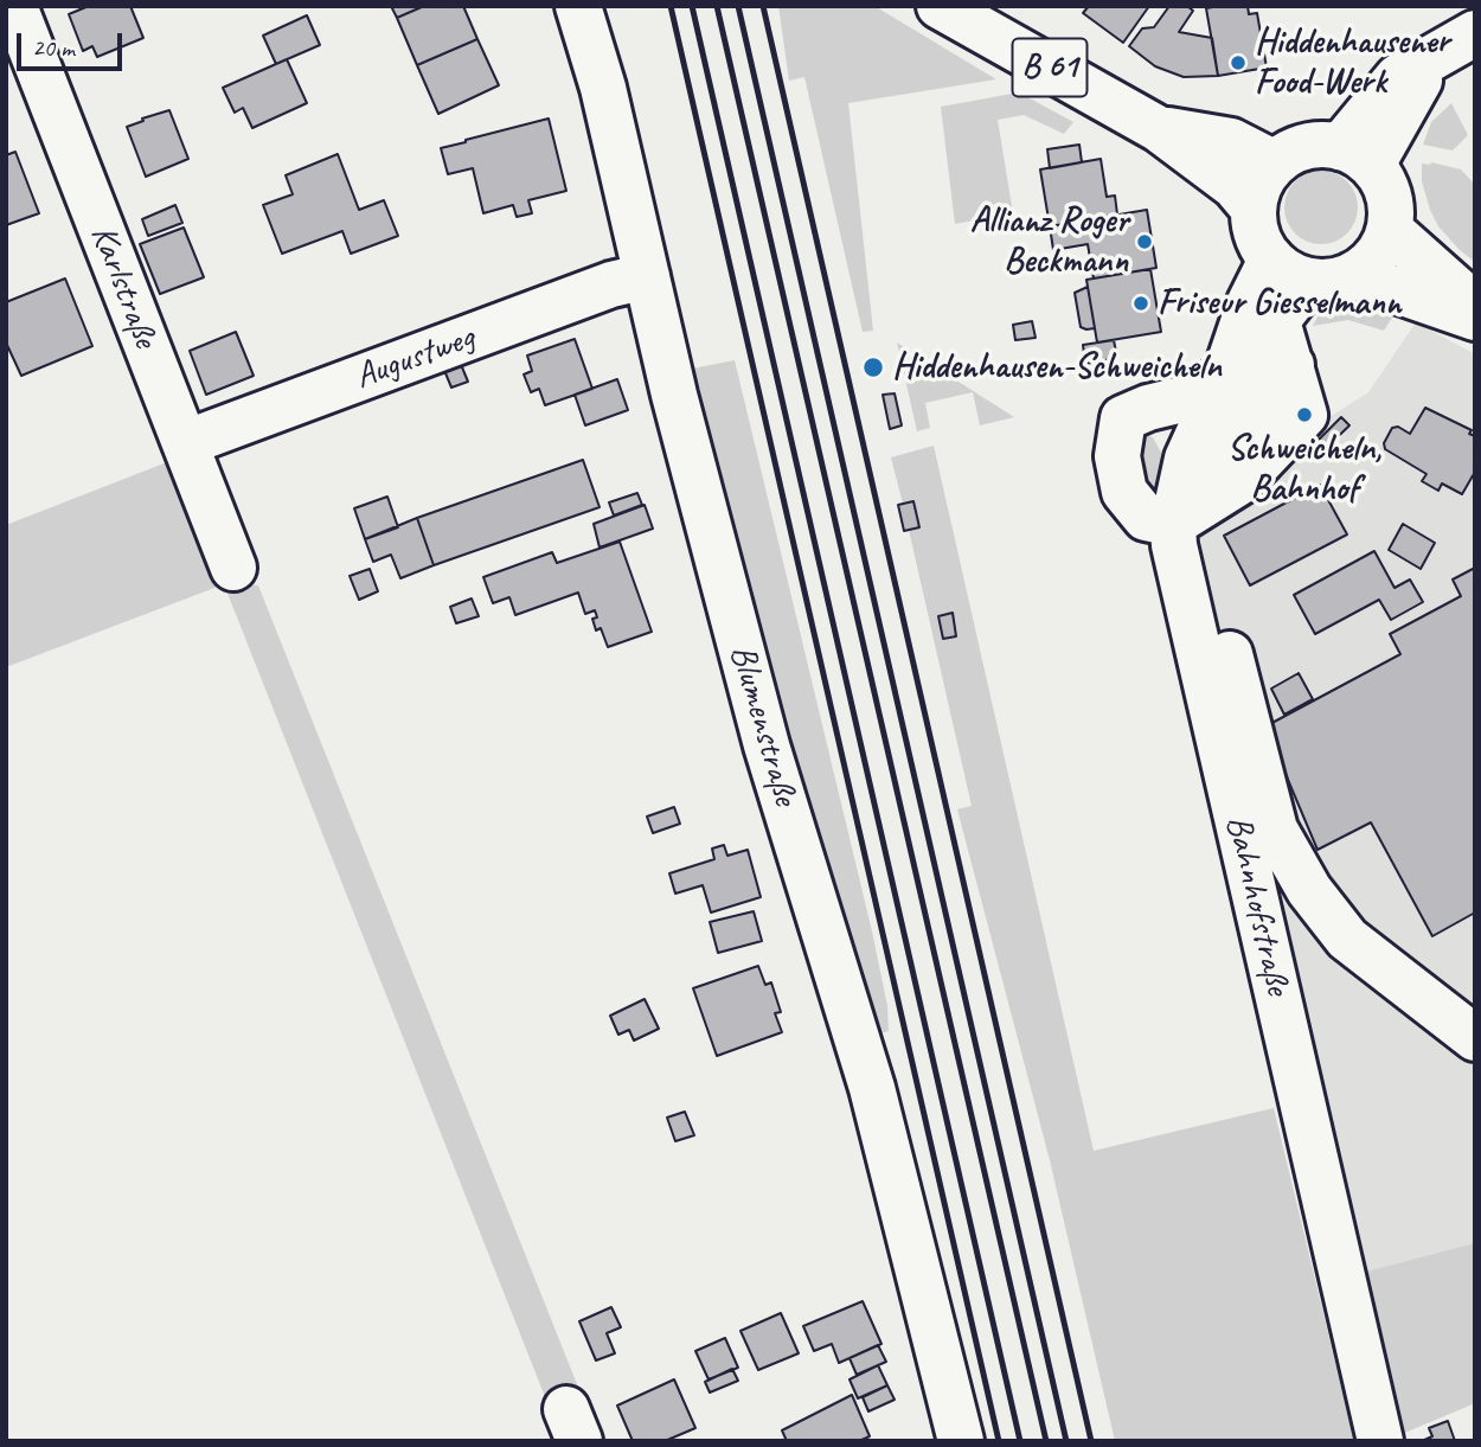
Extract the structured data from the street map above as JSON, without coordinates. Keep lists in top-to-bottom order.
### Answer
{
  "streets": {
    "street": [
      "B 61",
      "Karlstraße",
      "Augustweg",
      "Blumenstraße",
      "Bahnhofstraße"
    ]
  },
  "crossings": [
    ["B 61", "Bahnhofstraße"],
    ["Karlstraße", "Augustweg"],
    ["Augustweg", "Blumenstraße"]
  ],
  "places": [
    "Hiddenhausener Food-Werk",
    "Allianz Roger Beckmann",
    "Friseur Giesselmann",
    "Hiddenhausen-Schweicheln",
    "Schweicheln, Bahnhof"
  ],
  "scale_bar": "20 m"
}
